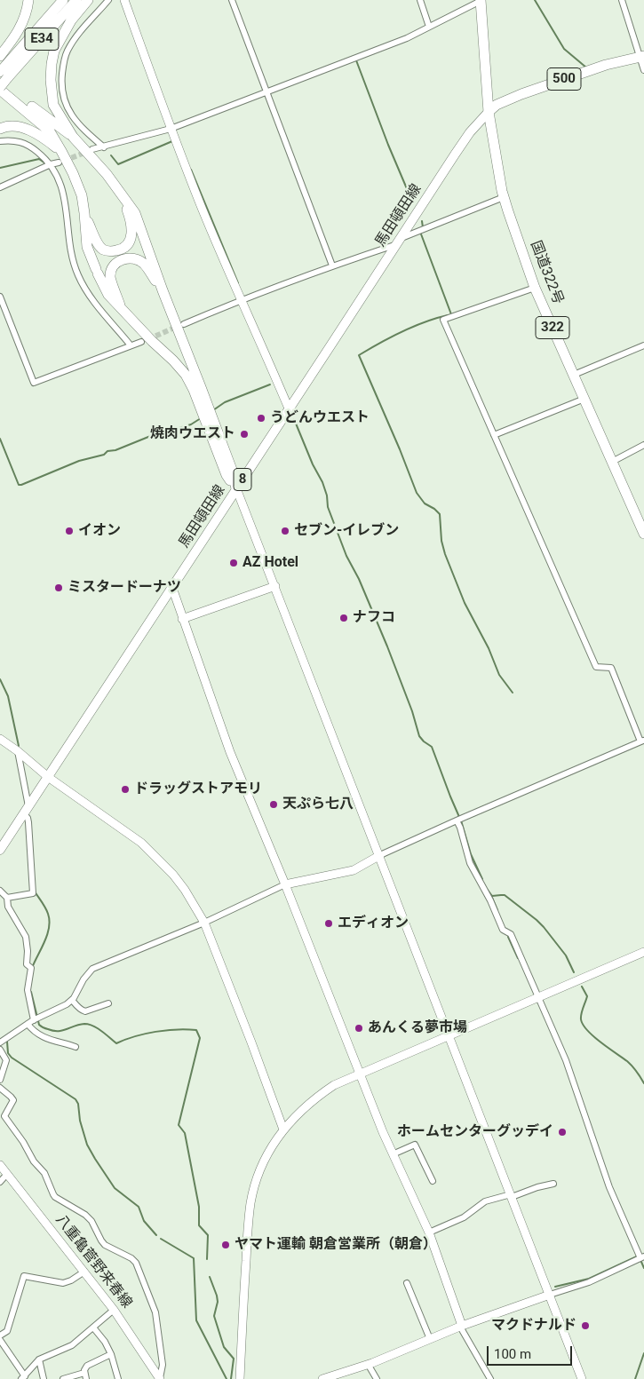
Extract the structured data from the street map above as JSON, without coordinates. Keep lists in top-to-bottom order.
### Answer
{
  "streets": {
    "highway": [
      "E34",
      "500",
      "国道322号",
      "322"
    ],
    "main road": ["馬田頓田線", "8"],
    "street": ["八重亀菅野来春線"]
  },
  "crossings": [
    ["500", "馬田頓田線"],
    ["500", "国道322号"],
    ["500", "322"],
    ["馬田頓田線", "国道322号"],
    ["馬田頓田線", "322"],
    ["国道322号", "322"]
  ],
  "places": [
    "うどんウエスト",
    "焼肉ウエスト",
    "イオン",
    "セブン-イレブン",
    "AZ Hotel",
    "ミスタードーナツ",
    "ナフコ",
    "ドラッグストアモリ",
    "天ぷら七八",
    "エディオン",
    "あんくる夢市場",
    "ホームセンターグッデイ",
    "ヤマト運輸 朝倉営業所（朝倉）",
    "マクドナルド"
  ],
  "scale_bar": "100 m"
}
